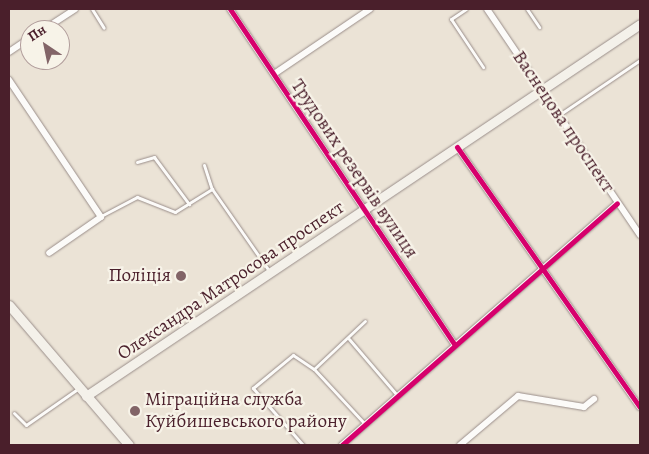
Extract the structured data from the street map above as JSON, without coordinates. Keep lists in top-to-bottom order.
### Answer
{
  "streets": {
    "main road": ["Олександра Матросова проспект"],
    "street": ["Васнецова проспект", "Трудових резервів вулиця"]
  },
  "crossings": [
    ["Васнецова проспект", "Олександра Матросова проспект"],
    ["Трудових резервів вулиця", "Олександра Матросова проспект"]
  ],
  "places": ["Поліція", "Міграційна служба Куйбишевського району"],
  "north": "top left"
}
